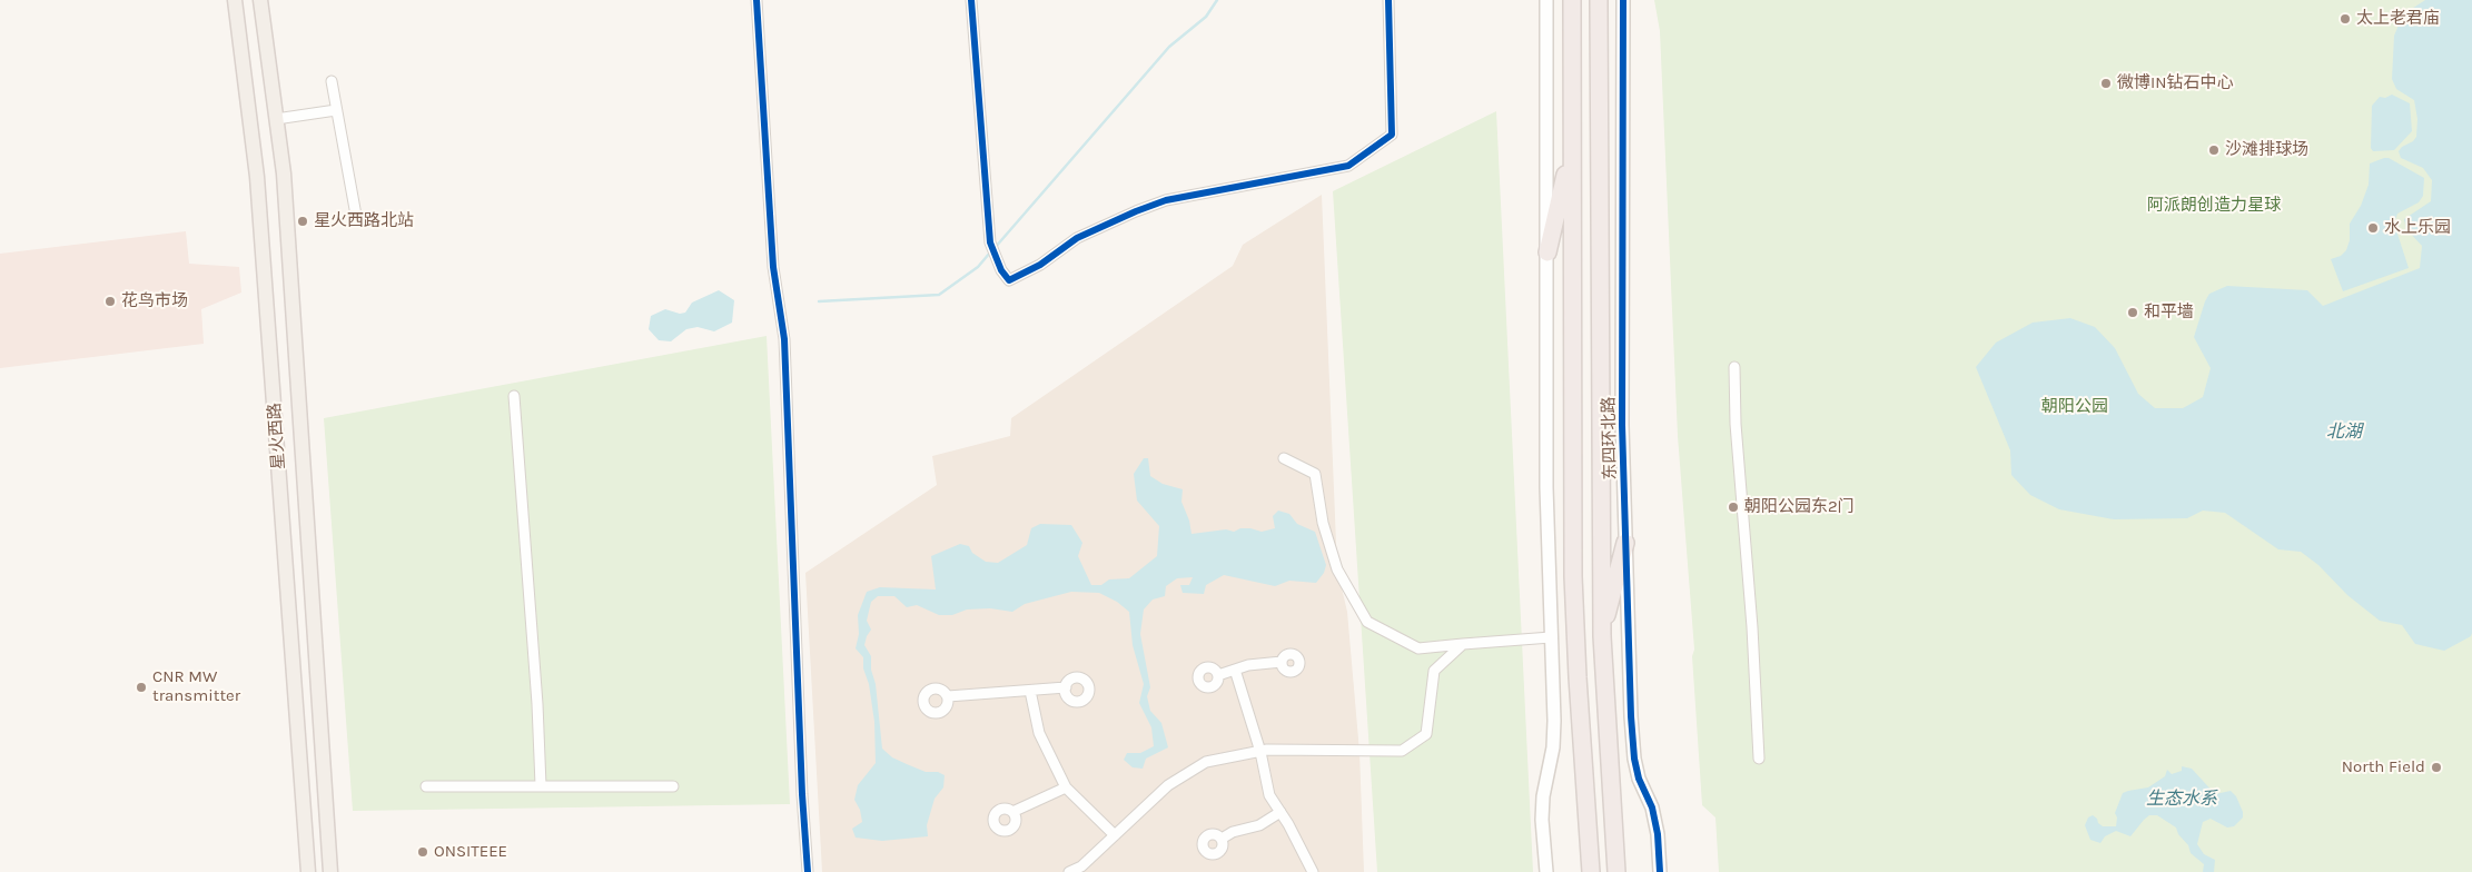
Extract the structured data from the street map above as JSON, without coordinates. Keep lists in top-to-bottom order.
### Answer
{
  "streets": {
    "highway": ["东四环北路"],
    "main road": ["星火西路"]
  },
  "water": ["北湖", "生态水系"],
  "parks": ["阿派朗创造力星球", "朝阳公园"],
  "places": [
    "太上老君庙",
    "微博IN钻石中心",
    "沙滩排球场",
    "星火西路北站",
    "水上乐园",
    "花鸟市场",
    "和平墙",
    "朝阳公园东2门",
    "CNR MW transmitter",
    "North Field",
    "ONSITEEE"
  ]
}
